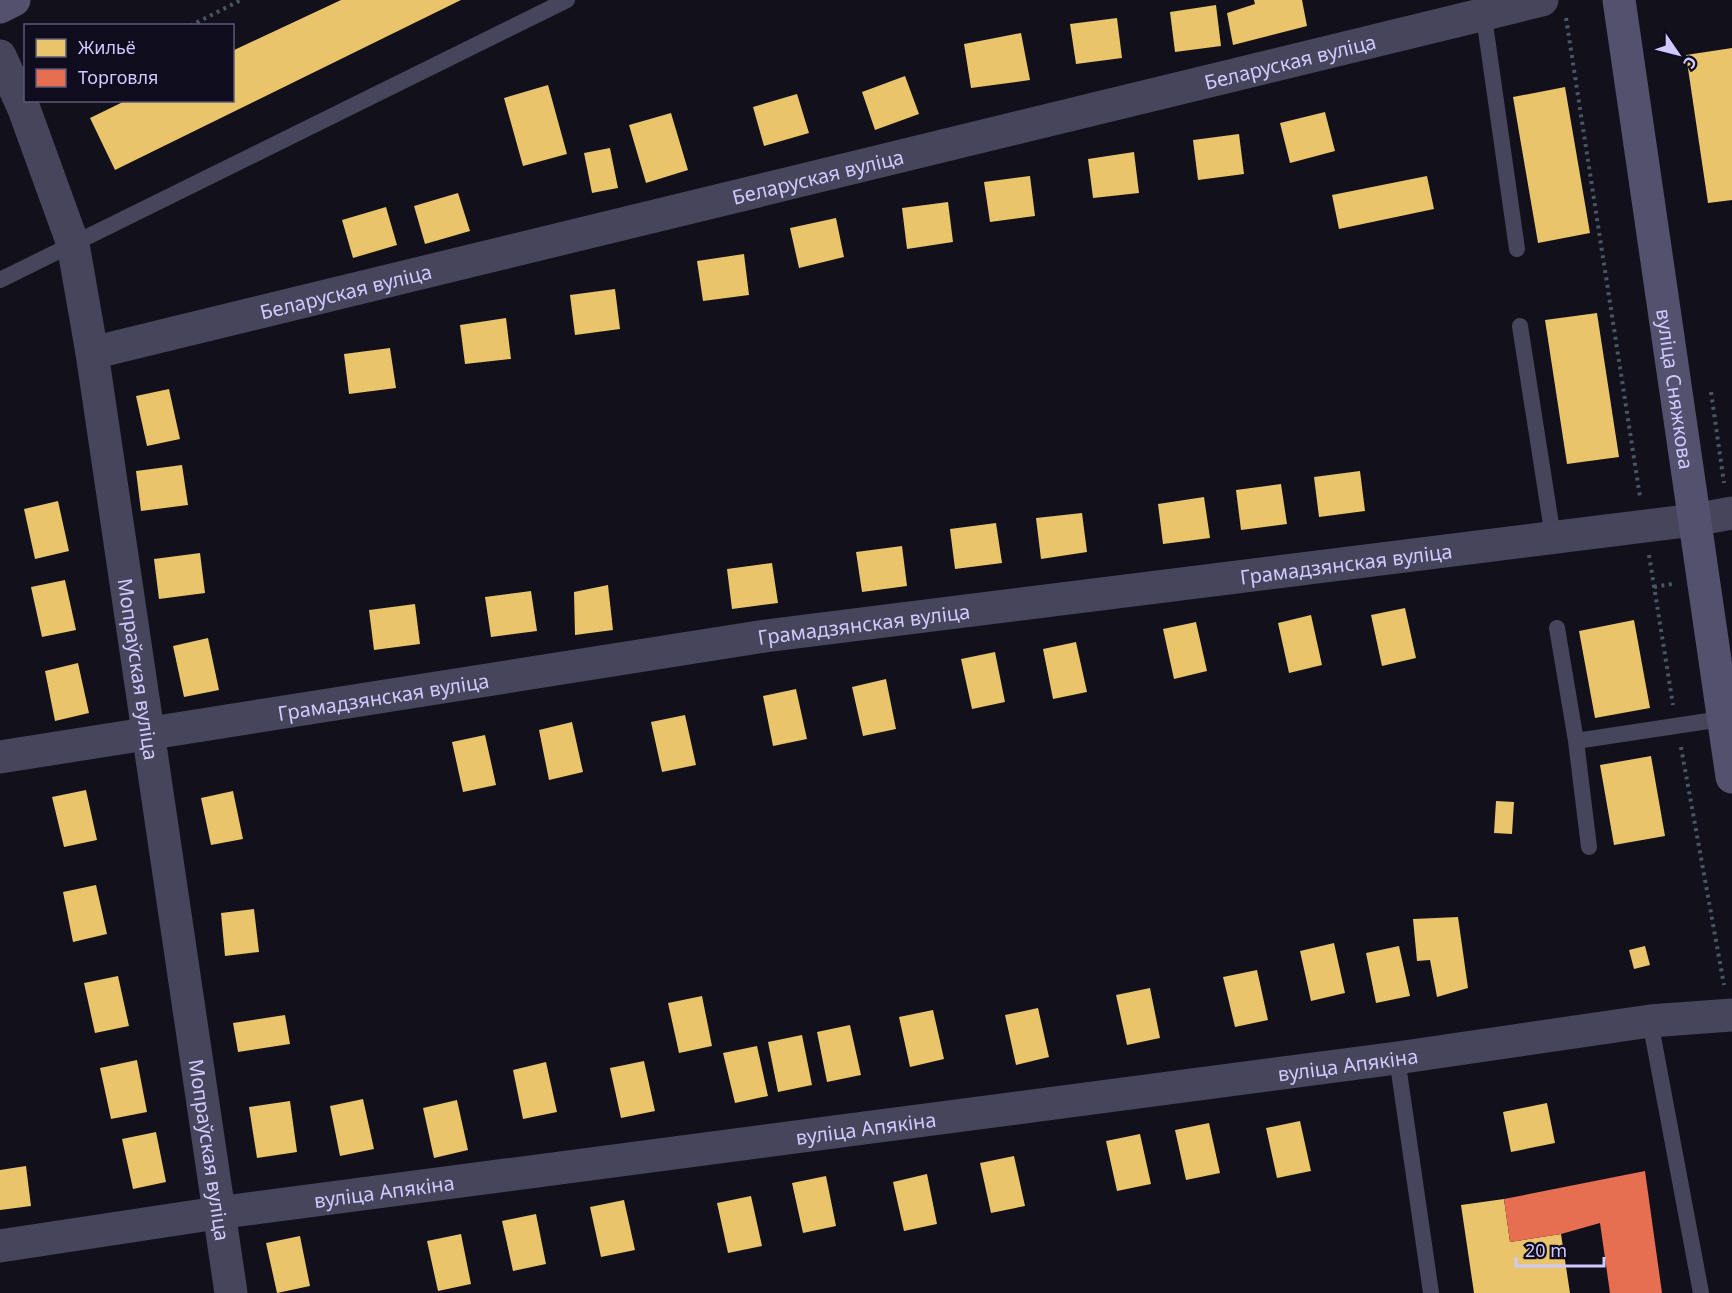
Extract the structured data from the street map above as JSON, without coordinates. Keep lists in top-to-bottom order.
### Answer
{
  "streets": {
    "street": [
      "Беларуская вуліца",
      "вуліца Сняжкова",
      "Грамадзянская вуліца",
      "Мопраўская вуліца",
      "вуліца Апякіна"
    ]
  },
  "crossings": [
    ["Беларуская вуліца", "Мопраўская вуліца"],
    ["вуліца Сняжкова", "Грамадзянская вуліца"],
    ["Грамадзянская вуліца", "Мопраўская вуліца"],
    ["Мопраўская вуліца", "вуліца Апякіна"]
  ],
  "legend": ["Жильё", "Торговля"],
  "scale_bar": "20 m",
  "north": "bottom right"
}
